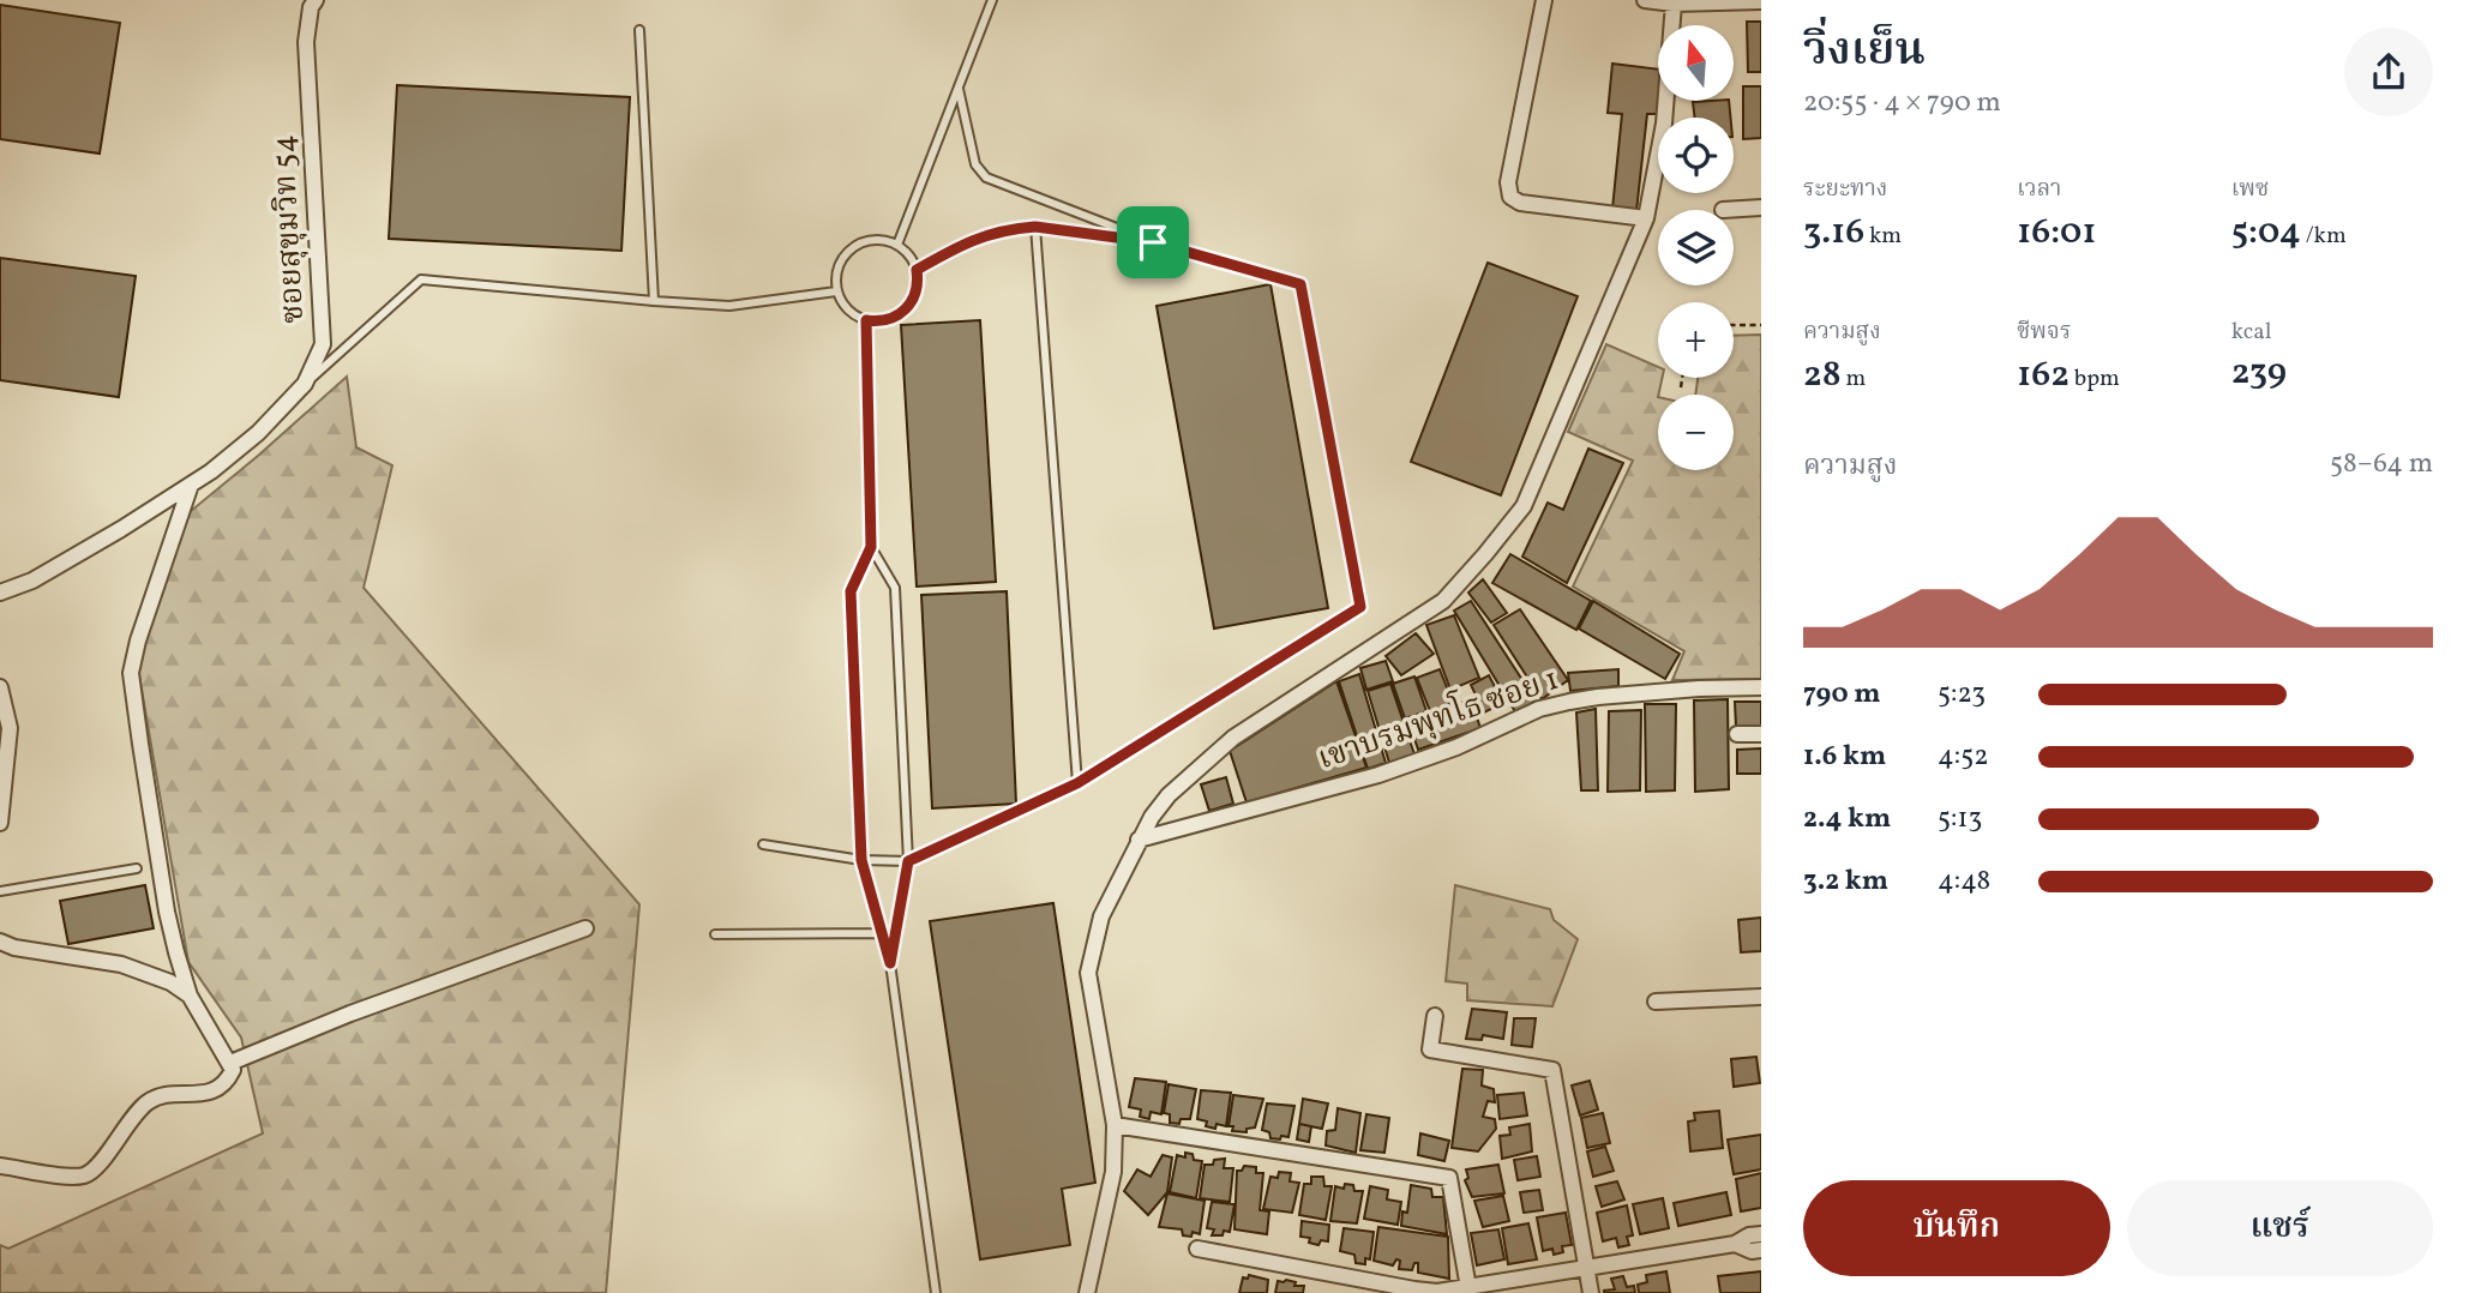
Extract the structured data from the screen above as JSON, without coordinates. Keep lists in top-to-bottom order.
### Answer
{
  "streets": {
    "street": ["ซอยสุขุมวิท 54", "เขาบรมพุทโธ ซอย 1"]
  },
  "north": "top",
  "page": {
    "heading": ["วิ่งเย็น", "20:55 · 4 × 790 m"],
    "map_buttons": ["+", "−"],
    "stats": [
      ["ระยะทาง", "3.16 km"],
      ["เวลา", "16:01"],
      ["เพซ", "5:04 /km"],
      ["ความสูง", "28 m"],
      ["ชีพจร", "162 bpm"],
      ["kcal", "239"]
    ],
    "chart": ["ความสูง", "58–64 m"],
    "list": [
      {
        "name": "790 m",
        "note": "5:23"
      },
      {
        "name": "1.6 km",
        "note": "4:52"
      },
      {
        "name": "2.4 km",
        "note": "5:13"
      },
      {
        "name": "3.2 km",
        "note": "4:48"
      }
    ],
    "buttons": ["บันทึก", "แชร์"]
  }
}
